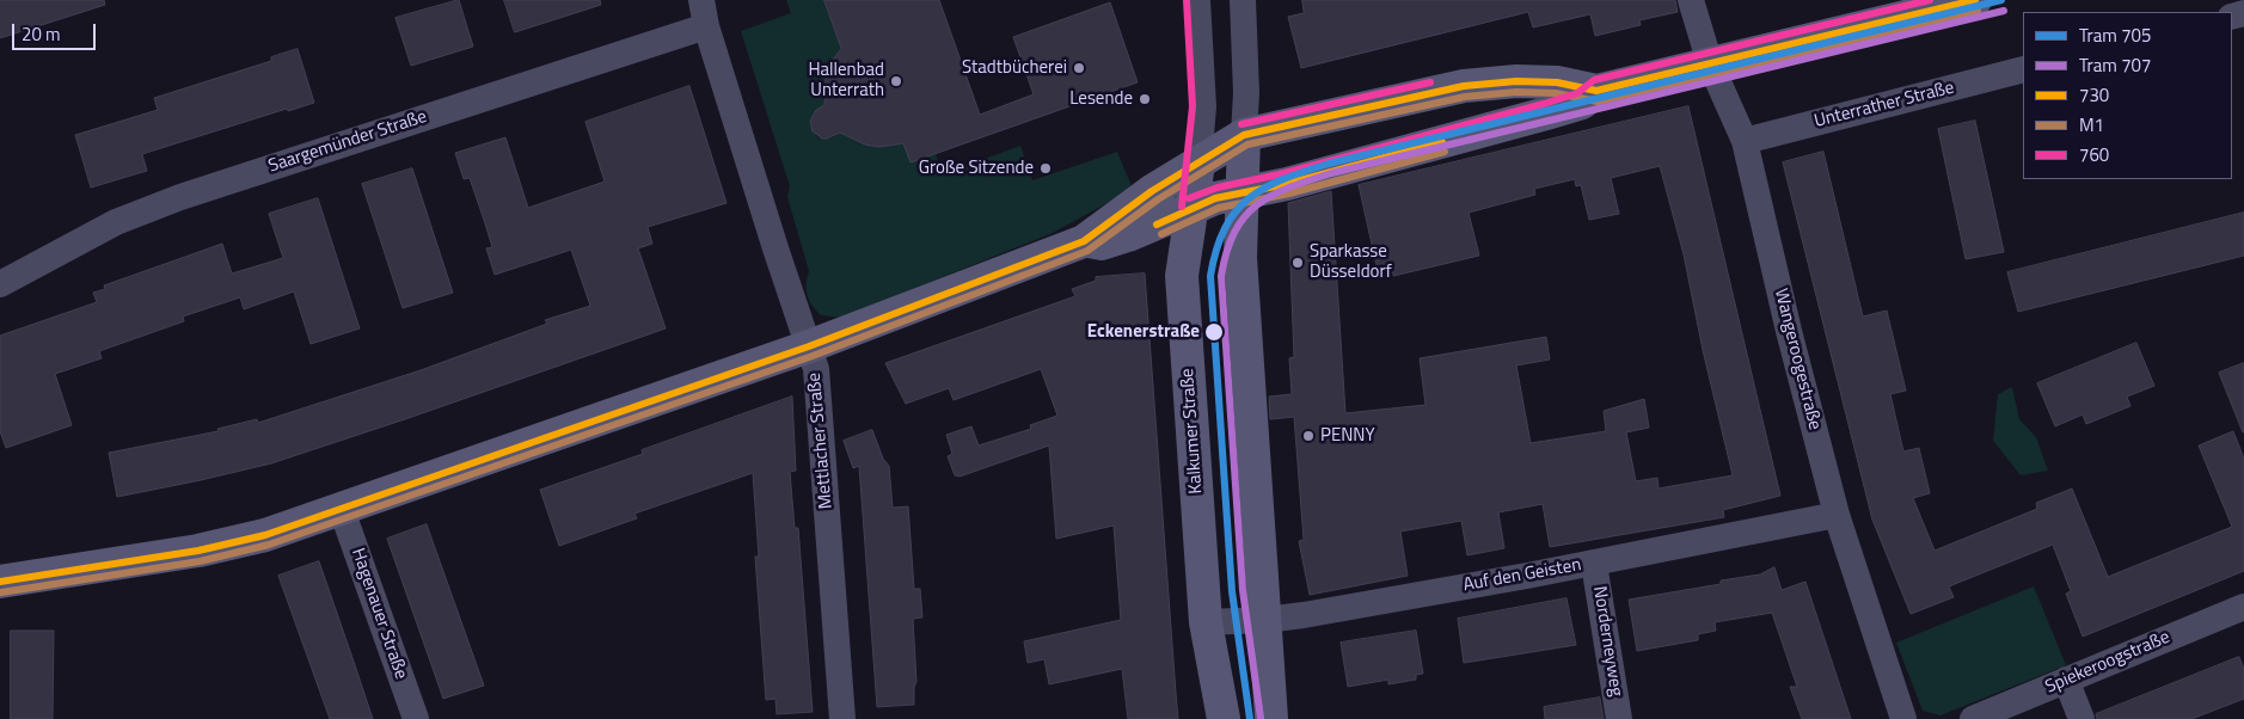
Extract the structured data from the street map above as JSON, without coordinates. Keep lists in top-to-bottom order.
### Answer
{
  "streets": {
    "main road": ["Kalkumer Straße"],
    "street": [
      "Unterrather Straße",
      "Saargemünder Straße",
      "Wangeroogestraße",
      "Mettlacher Straße",
      "Auf den Geisten",
      "Hagenauer Straße",
      "Norderneyweg",
      "Spiekeroogstraße"
    ]
  },
  "crossings": [
    ["Unterrather Straße", "Wangeroogestraße"],
    ["Saargemünder Straße", "Mettlacher Straße"],
    ["Wangeroogestraße", "Auf den Geisten"],
    ["Kalkumer Straße", "Auf den Geisten"],
    ["Auf den Geisten", "Norderneyweg"]
  ],
  "places": [
    "Stadtbücherei",
    "Hallenbad Unterrath",
    "Lesende",
    "Große Sitzende",
    "Sparkasse Düsseldorf",
    "Eckenerstraße",
    "PENNY"
  ],
  "lines": [
    "tram line 705",
    "transit line 730",
    "transit line 760",
    "tram line 707",
    "transit line M1"
  ],
  "legend": [
    "Tram 705",
    "Tram 707",
    "730",
    "M1",
    "760"
  ],
  "scale_bar": "20 m"
}
